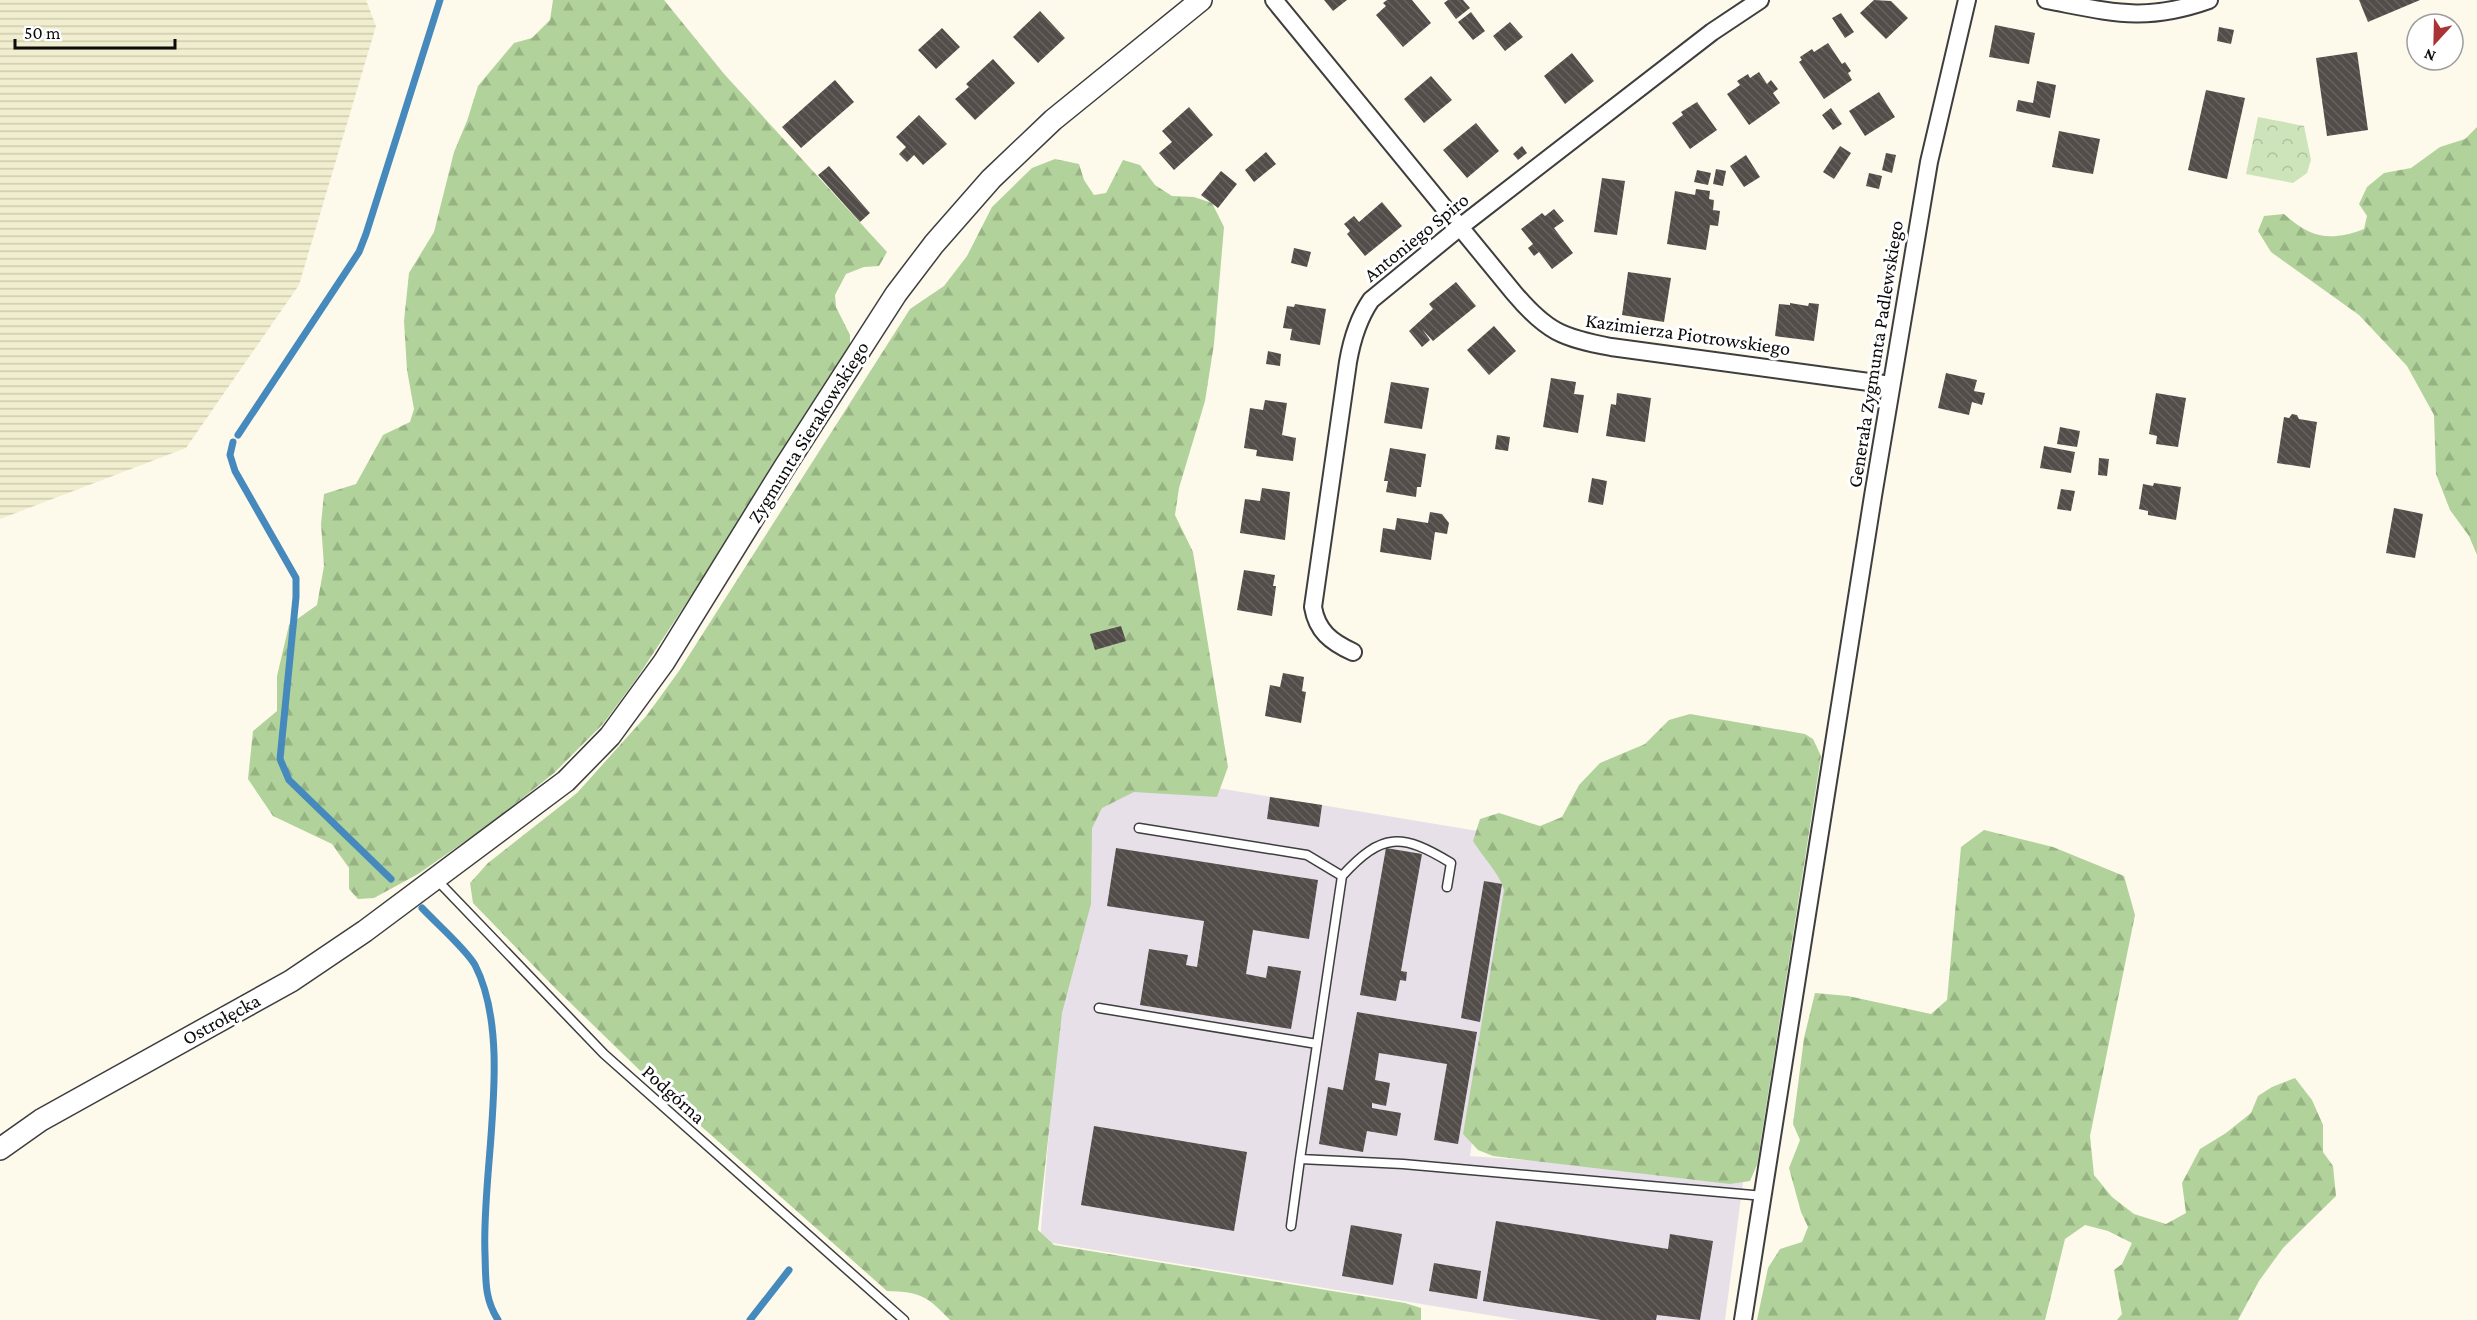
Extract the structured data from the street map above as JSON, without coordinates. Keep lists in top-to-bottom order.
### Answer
{
  "streets": {
    "street": [
      "Antoniego Spiro",
      "Kazimierza Piotrowskiego",
      "Generała Zygmunta Padlewskiego",
      "Zygmunta Sierakowskiego",
      "Ostrołęcka"
    ],
    "lane": ["Podgórna"]
  },
  "crossings": [
    ["Antoniego Spiro", "Kazimierza Piotrowskiego"],
    ["Kazimierza Piotrowskiego", "Generała Zygmunta Padlewskiego"],
    ["Zygmunta Sierakowskiego", "Ostrołęcka"],
    ["Zygmunta Sierakowskiego", "Podgórna"],
    ["Ostrołęcka", "Podgórna"]
  ],
  "scale_bar": "50 m",
  "north": "bottom"
}
